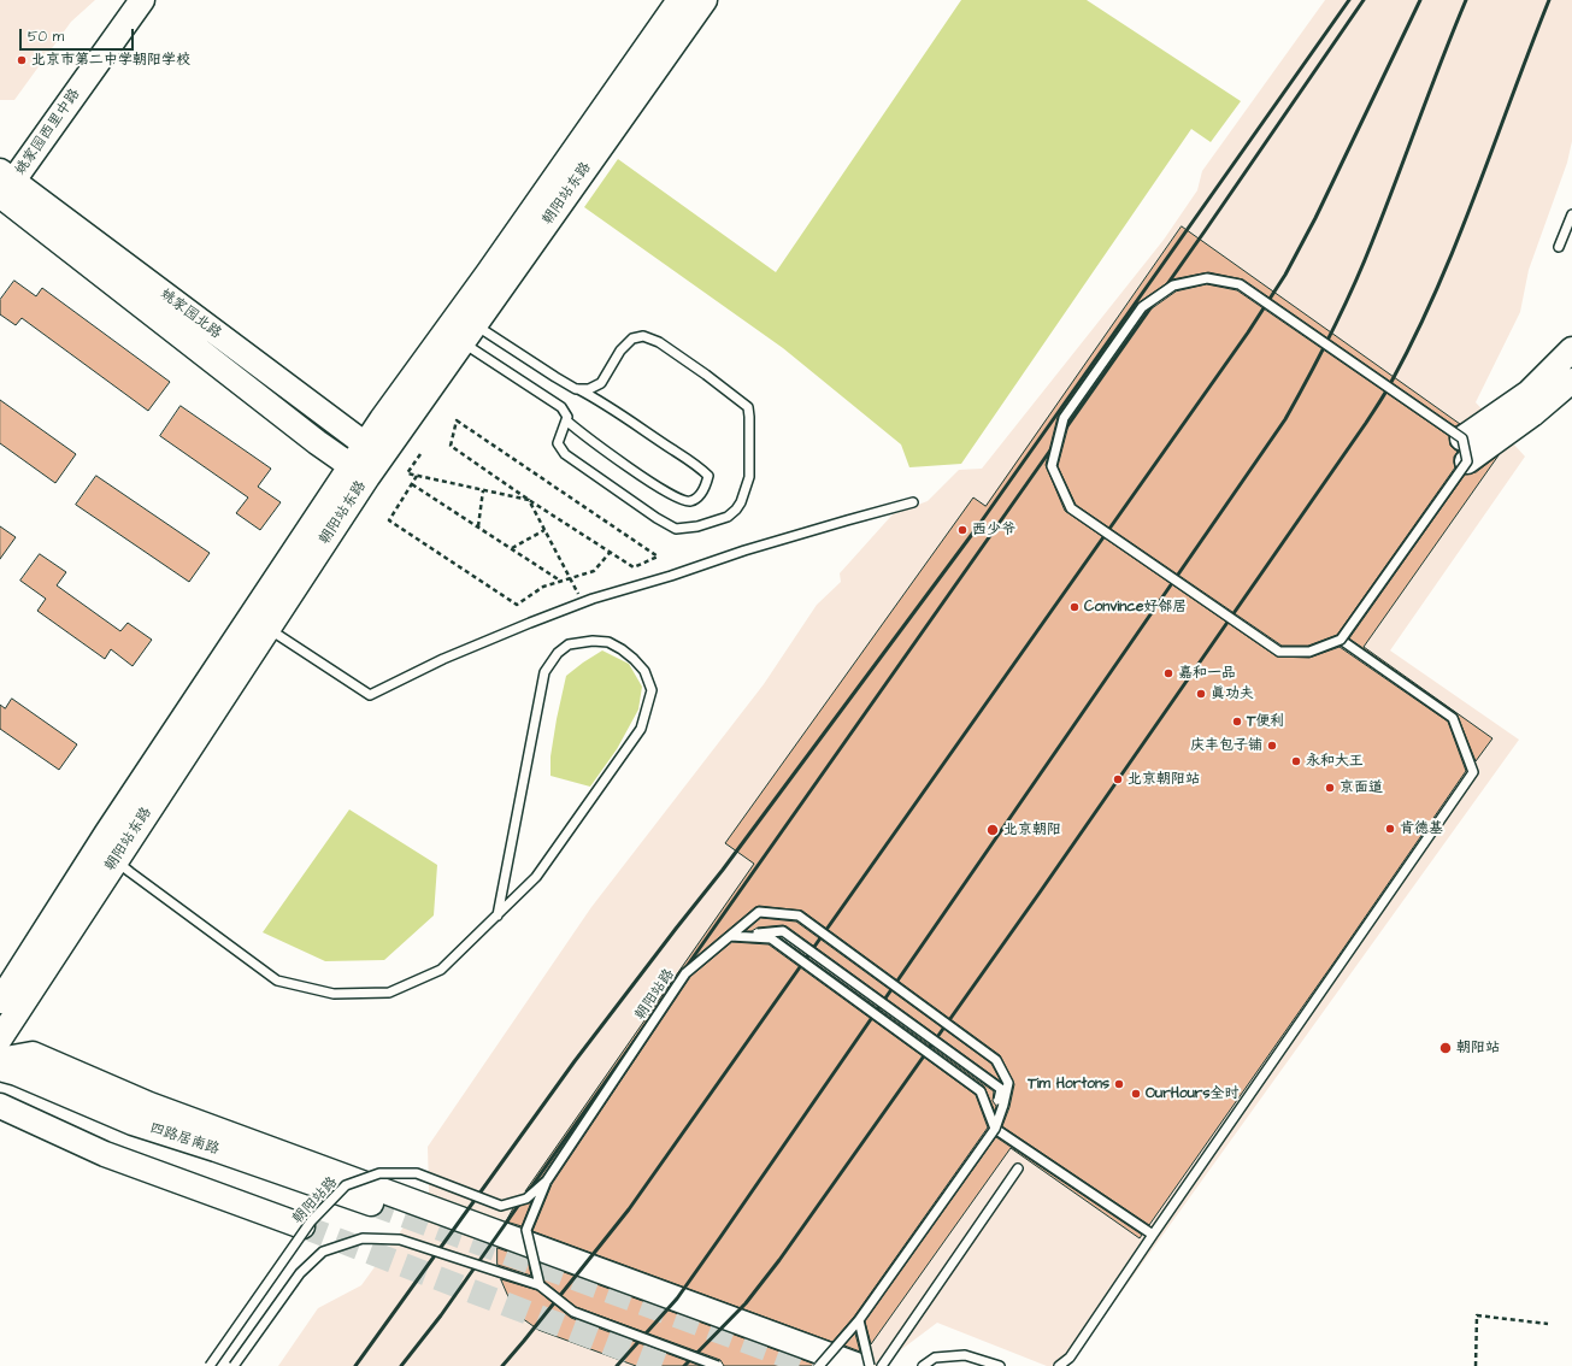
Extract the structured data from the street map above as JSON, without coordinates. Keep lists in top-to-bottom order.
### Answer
{
  "streets": {
    "main road": [
      "姚家园西里中路",
      "朝阳站东路",
      "姚家园北路",
      "四路居南路"
    ],
    "lane": ["朝阳站路"]
  },
  "crossings": [
    ["姚家园西里中路", "姚家园北路"],
    ["朝阳站东路", "姚家园北路"]
  ],
  "places": [
    "北京市第二中学朝阳学校",
    "西少爷",
    "Convince好邻居",
    "嘉和一品",
    "真功夫",
    "T便利",
    "庆丰包子铺",
    "永和大王",
    "北京朝阳站",
    "京面道",
    "肯德基",
    "北京朝阳",
    "朝阳站",
    "Tim Hortons",
    "OurHours全时"
  ],
  "scale_bar": "50 m"
}
